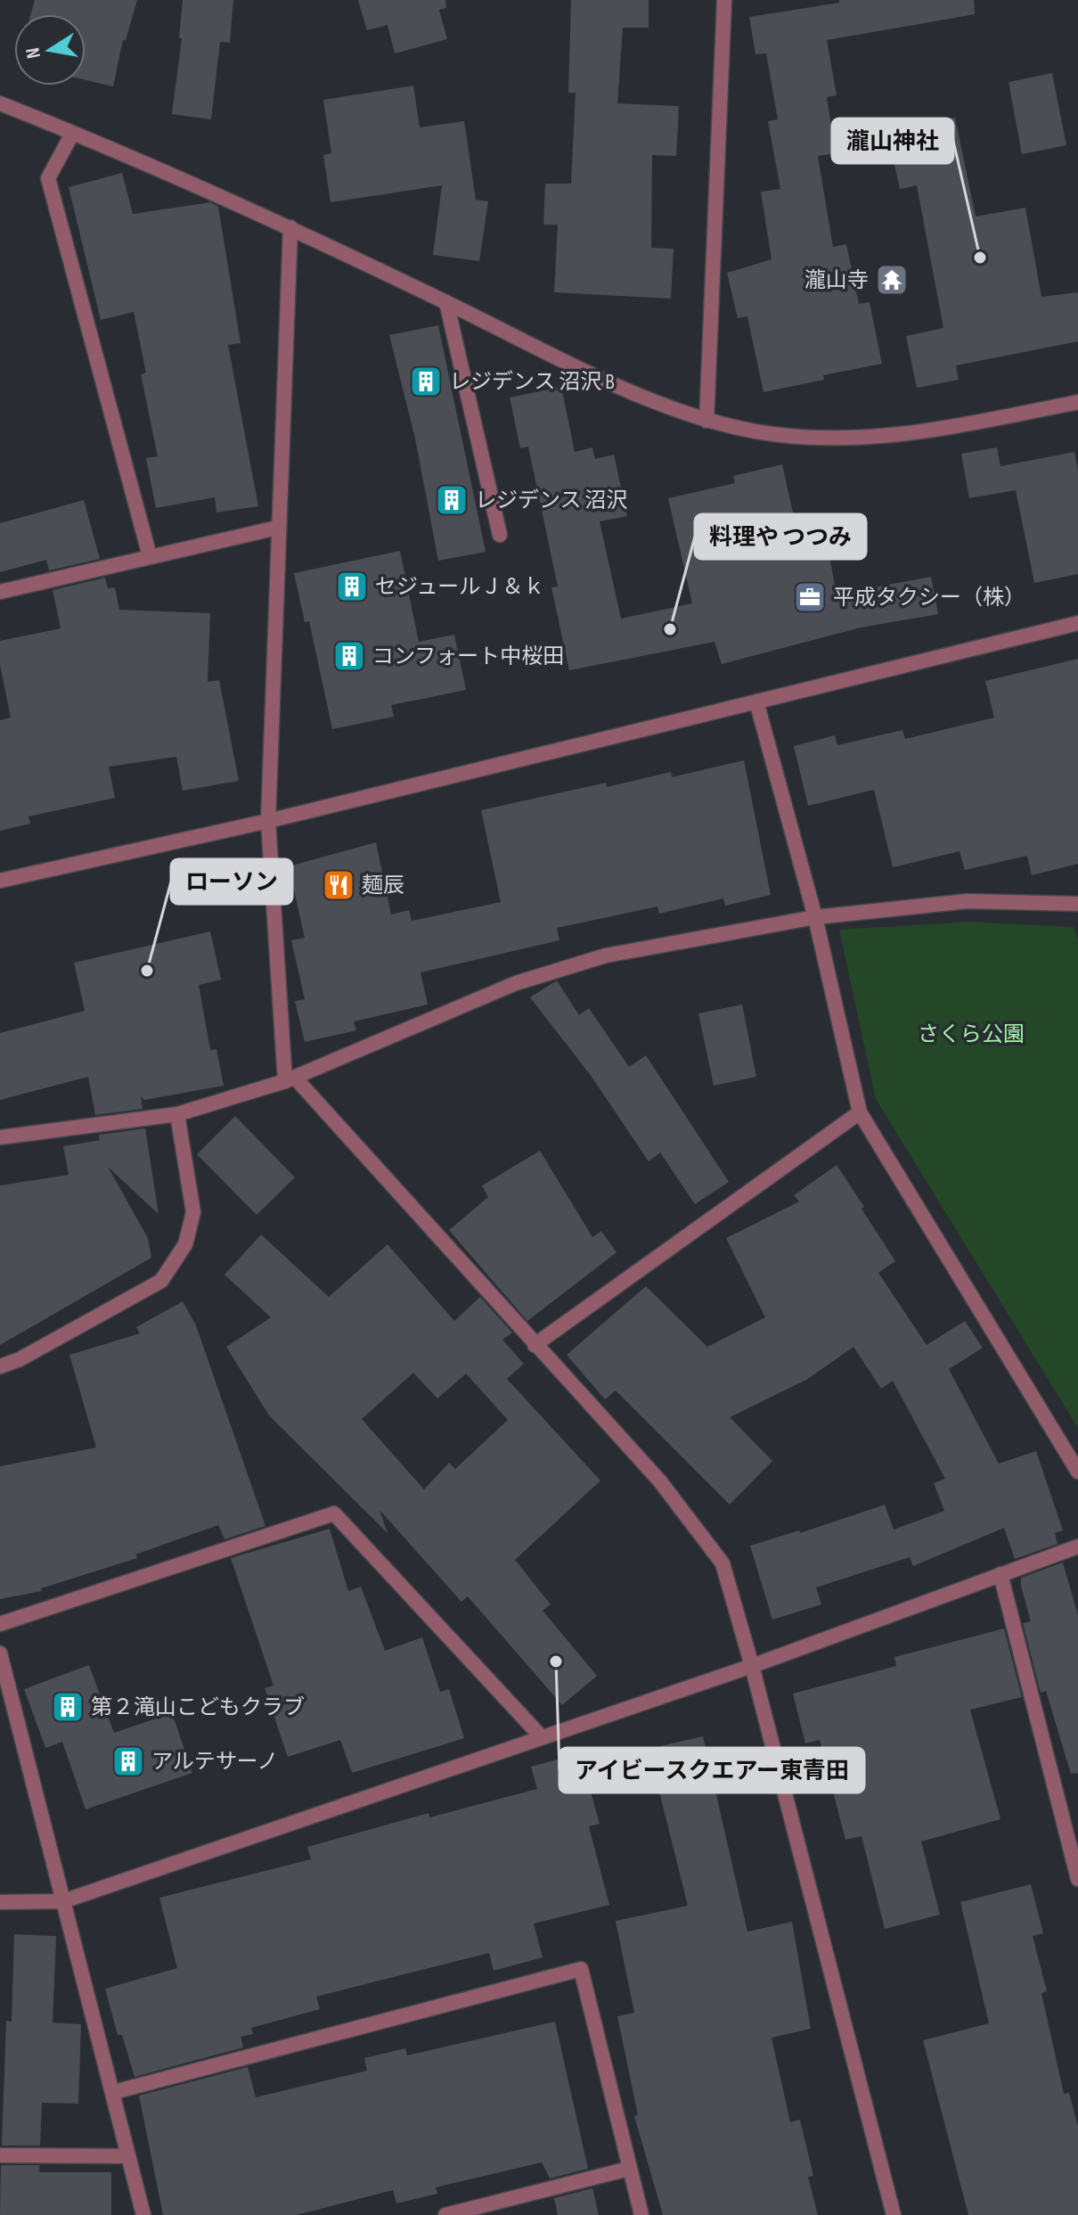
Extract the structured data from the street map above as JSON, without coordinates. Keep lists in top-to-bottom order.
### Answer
{
  "parks": ["さくら公園"],
  "places": {
    "other": [
      "瀧山神社",
      "料理や つつみ",
      "ローソン",
      "アイビースクエアー東青田"
    ],
    "temple": ["瀧山寺"],
    "building": [
      "レジデンス 沼沢 B",
      "レジデンス 沼沢",
      "セジュールＪ＆ｋ",
      "コンフォート中桜田",
      "第２滝山こどもクラブ",
      "アルテサーノ"
    ],
    "office": ["平成タクシー（株）"],
    "restaurant": ["麺辰"]
  },
  "north": "left"
}
